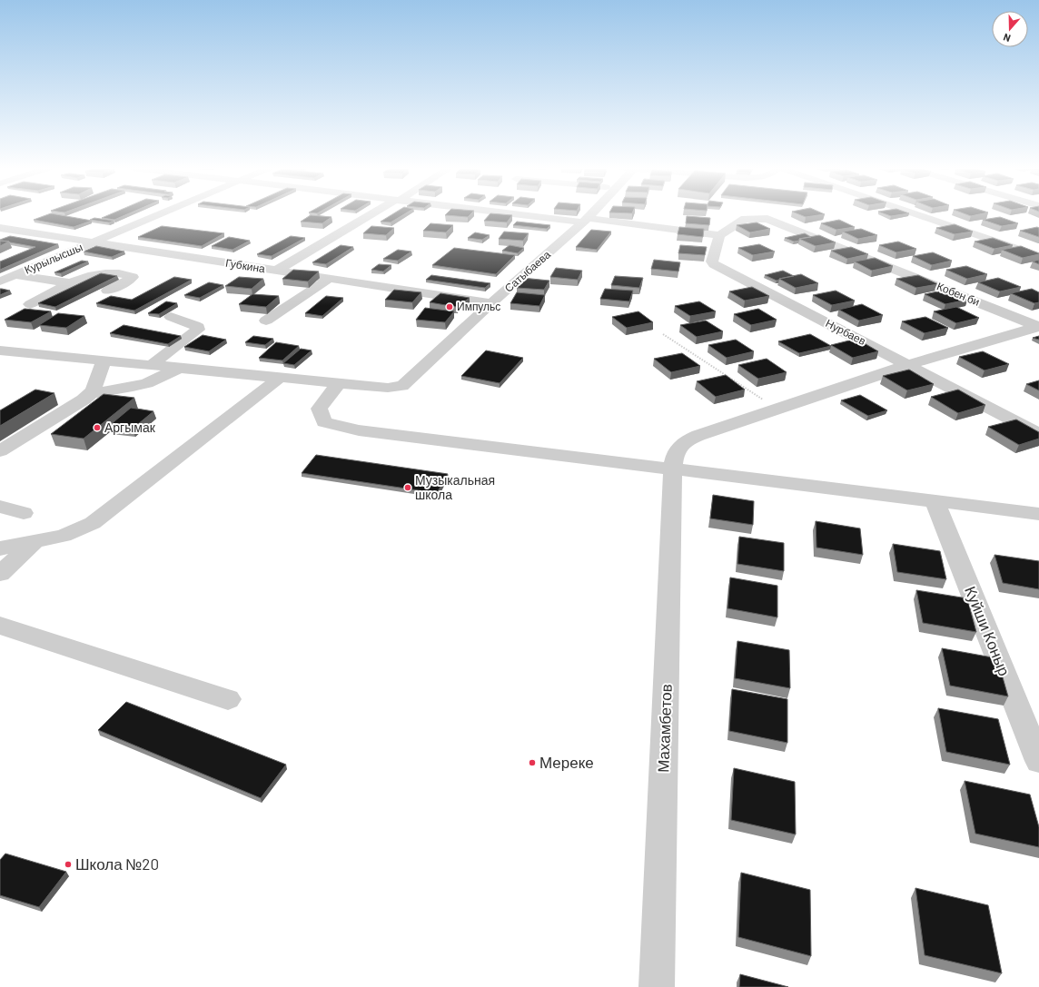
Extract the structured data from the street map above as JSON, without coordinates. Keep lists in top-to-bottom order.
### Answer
{
  "streets": {
    "street": [
      "Курылысшы",
      "Губкина",
      "Сатыбаева",
      "Кобен би",
      "Нурбаев",
      "Куйши Коныр",
      "Махамбетов"
    ]
  },
  "crossings": [
    ["Курылысшы", "Губкина"],
    ["Губкина", "Сатыбаева"],
    ["Кобен би", "Нурбаев"],
    ["Кобен би", "Махамбетов"],
    ["Нурбаев", "Махамбетов"]
  ],
  "places": [
    "Импульс",
    "Аргымак",
    "Музыкальная школа",
    "Мереке",
    "Школа №20"
  ],
  "north": "bottom"
}
